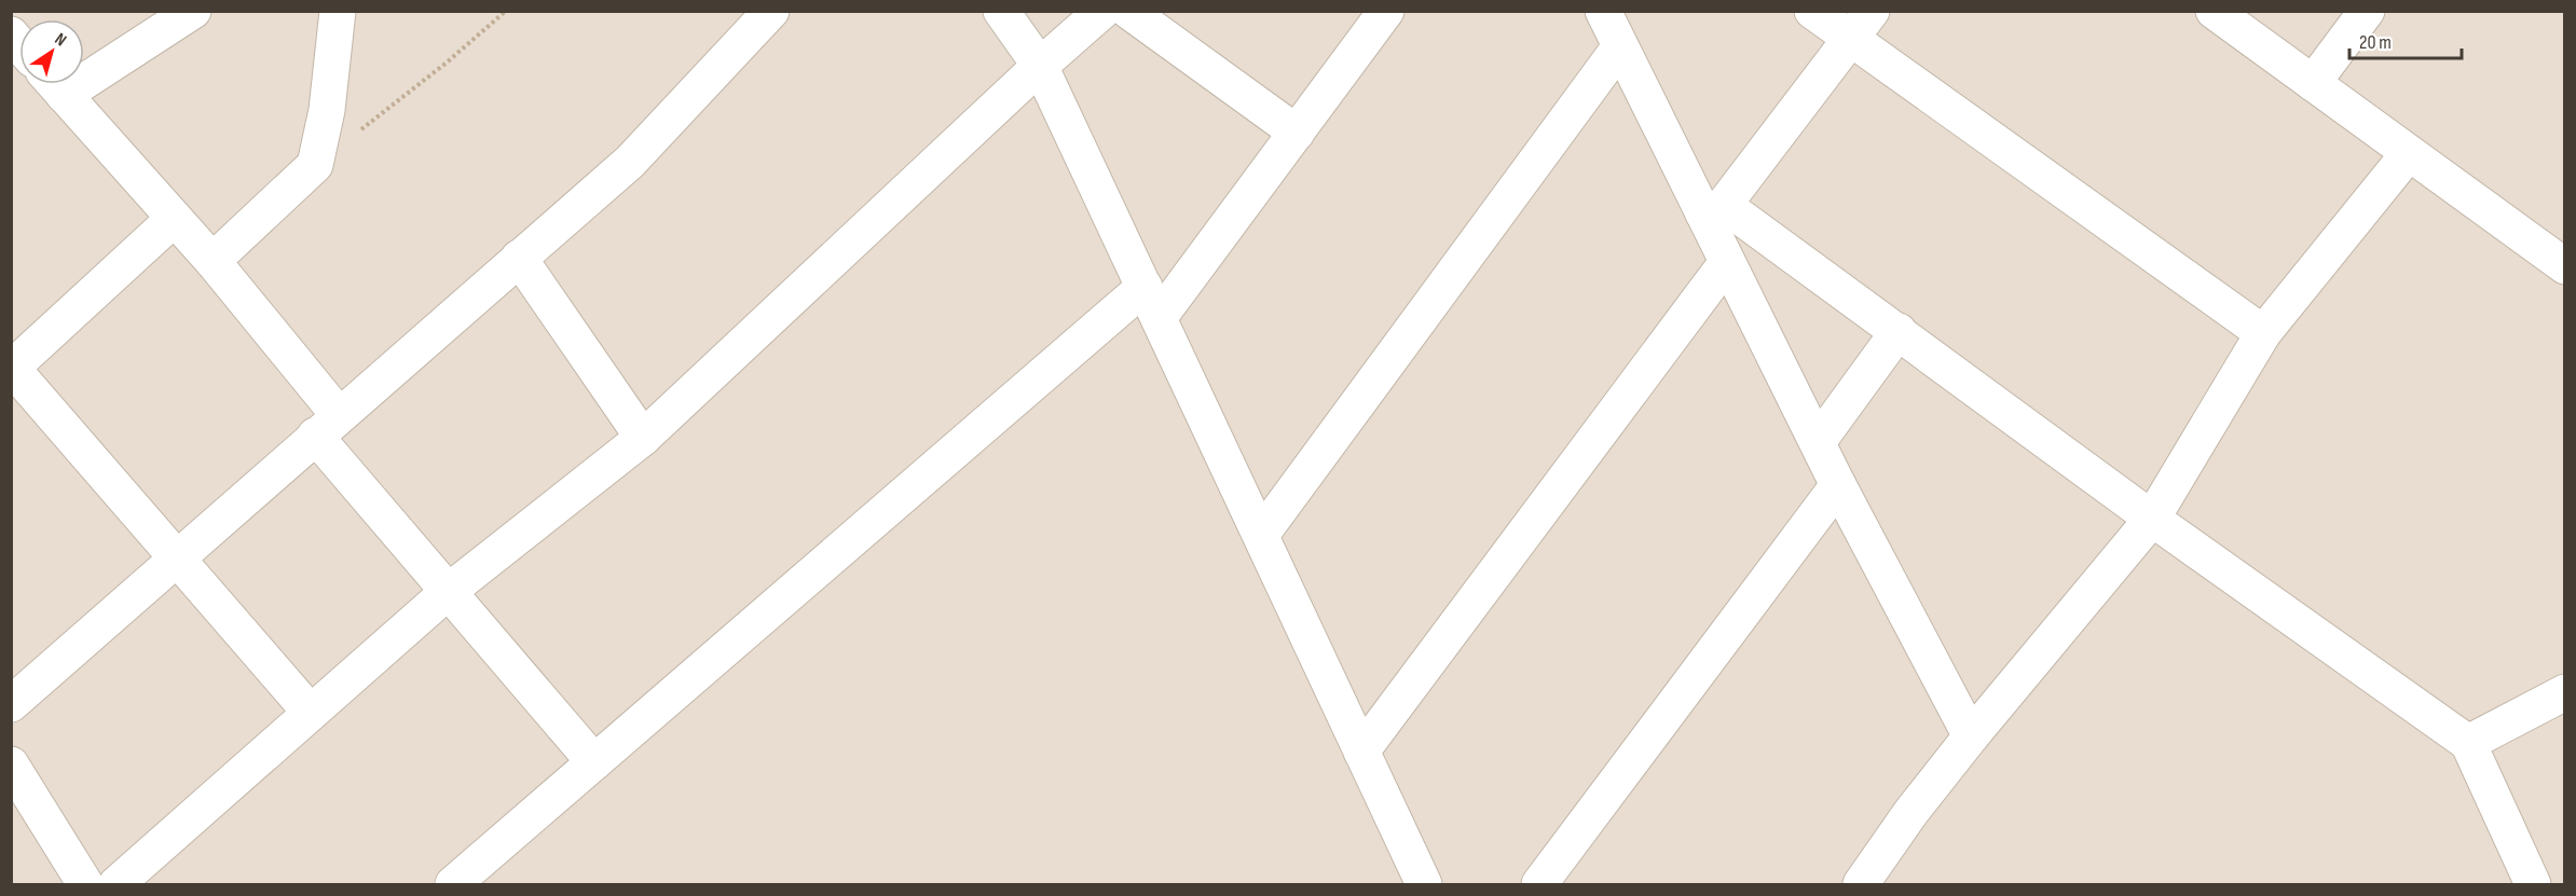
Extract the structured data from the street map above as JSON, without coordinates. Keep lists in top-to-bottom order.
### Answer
{
  "scale_bar": "20 m",
  "north": "top right"
}
